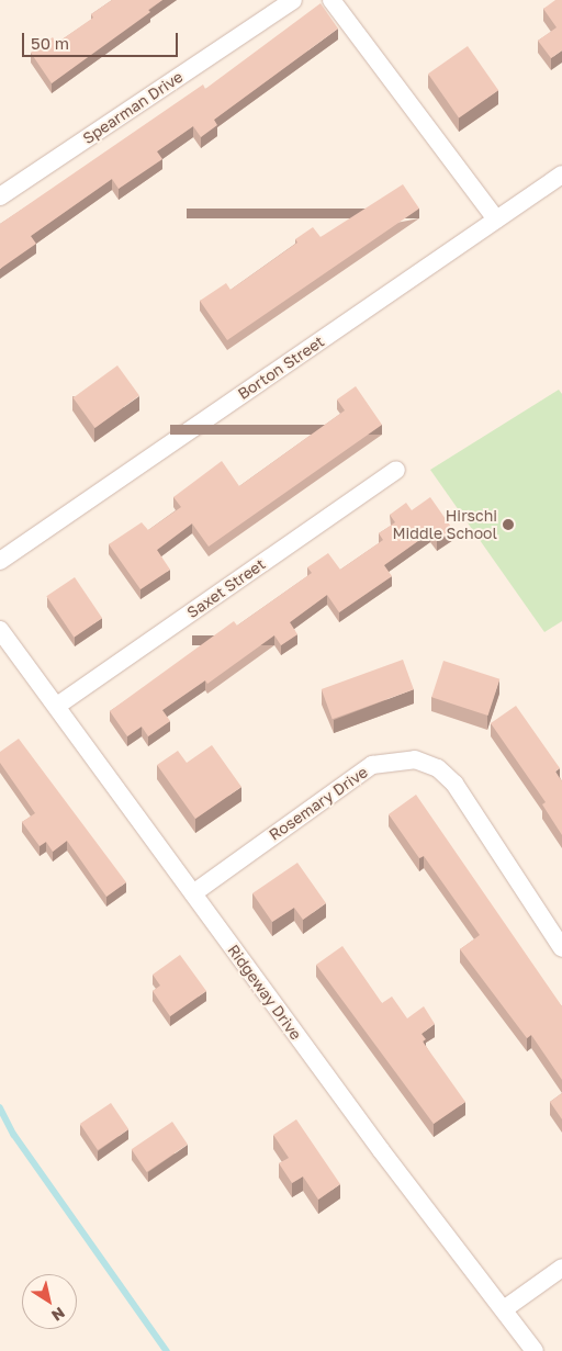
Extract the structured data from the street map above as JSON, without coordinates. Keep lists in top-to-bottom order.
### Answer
{
  "streets": {
    "street": [
      "Spearman Drive",
      "Borton Street",
      "Saxet Street",
      "Rosemary Drive",
      "Ridgeway Drive"
    ]
  },
  "crossings": [
    ["Saxet Street", "Ridgeway Drive"],
    ["Rosemary Drive", "Ridgeway Drive"]
  ],
  "places": ["Hirschi Middle School"],
  "scale_bar": "50 m",
  "north": "bottom right"
}
